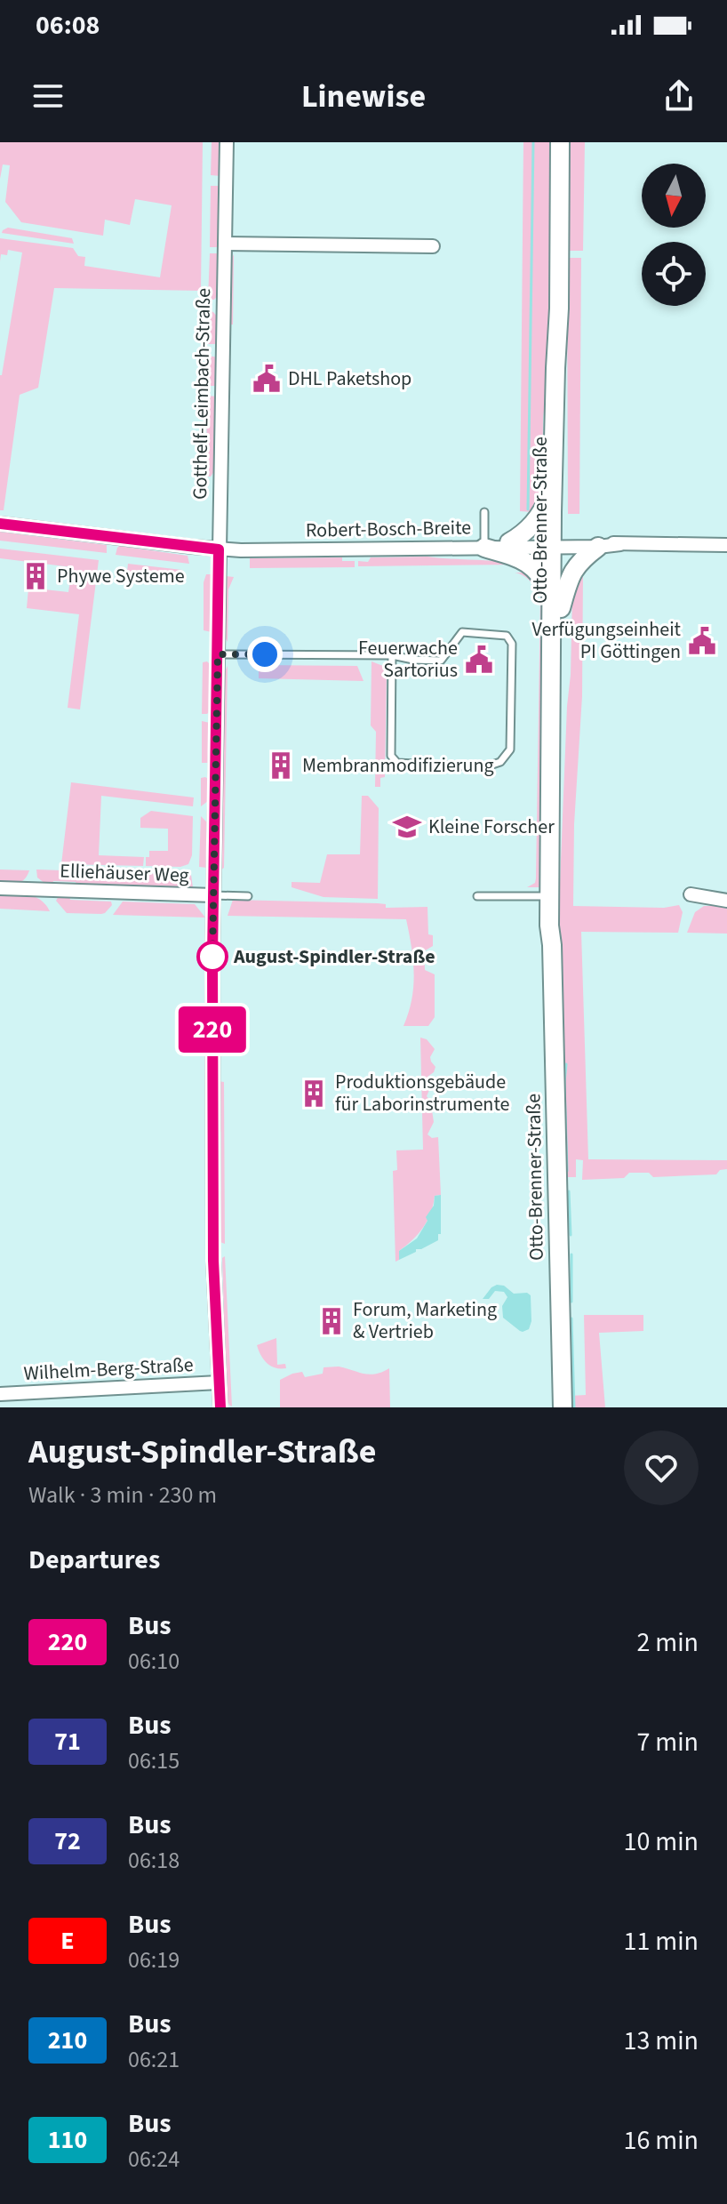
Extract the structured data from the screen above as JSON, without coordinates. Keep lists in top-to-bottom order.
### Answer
{
  "streets": {
    "main road": ["Otto-Brenner-Straße"],
    "street": [
      "Gotthelf-Leimbach-Straße",
      "Robert-Bosch-Breite",
      "Elliehäuser Weg",
      "Wilhelm-Berg-Straße"
    ]
  },
  "crossings": [
    ["Gotthelf-Leimbach-Straße", "Robert-Bosch-Breite"],
    ["Otto-Brenner-Straße", "Robert-Bosch-Breite"]
  ],
  "places": {
    "public building": ["DHL Paketshop", "Verfügungseinheit PI Göttingen", "Feuerwache Sartorius"],
    "building": [
      "Phywe Systeme",
      "Membranmodifizierung",
      "Produktionsgebäude für Laborinstrumente",
      "Forum, Marketing & Vertrieb"
    ],
    "school or university": ["Kleine Forscher"],
    "other": ["August-Spindler-Straße"]
  },
  "lines": ["bus line 220"],
  "north": "bottom",
  "page": {
    "status": "06:08",
    "header": "Linewise",
    "on_map": "220",
    "heading": [
      ["August-Spindler-Straße", "Walk · 3 min · 230 m"],
      "Departures"
    ],
    "list": [
      {
        "mark": "220",
        "name": "Bus",
        "note": "06:10",
        "value": "2 min"
      },
      {
        "mark": "71",
        "name": "Bus",
        "note": "06:15",
        "value": "7 min"
      },
      {
        "mark": "72",
        "name": "Bus",
        "note": "06:18",
        "value": "10 min"
      },
      {
        "mark": "E",
        "name": "Bus",
        "note": "06:19",
        "value": "11 min"
      },
      {
        "mark": "210",
        "name": "Bus",
        "note": "06:21",
        "value": "13 min"
      },
      {
        "mark": "110",
        "name": "Bus",
        "note": "06:24",
        "value": "16 min"
      }
    ]
  }
}
